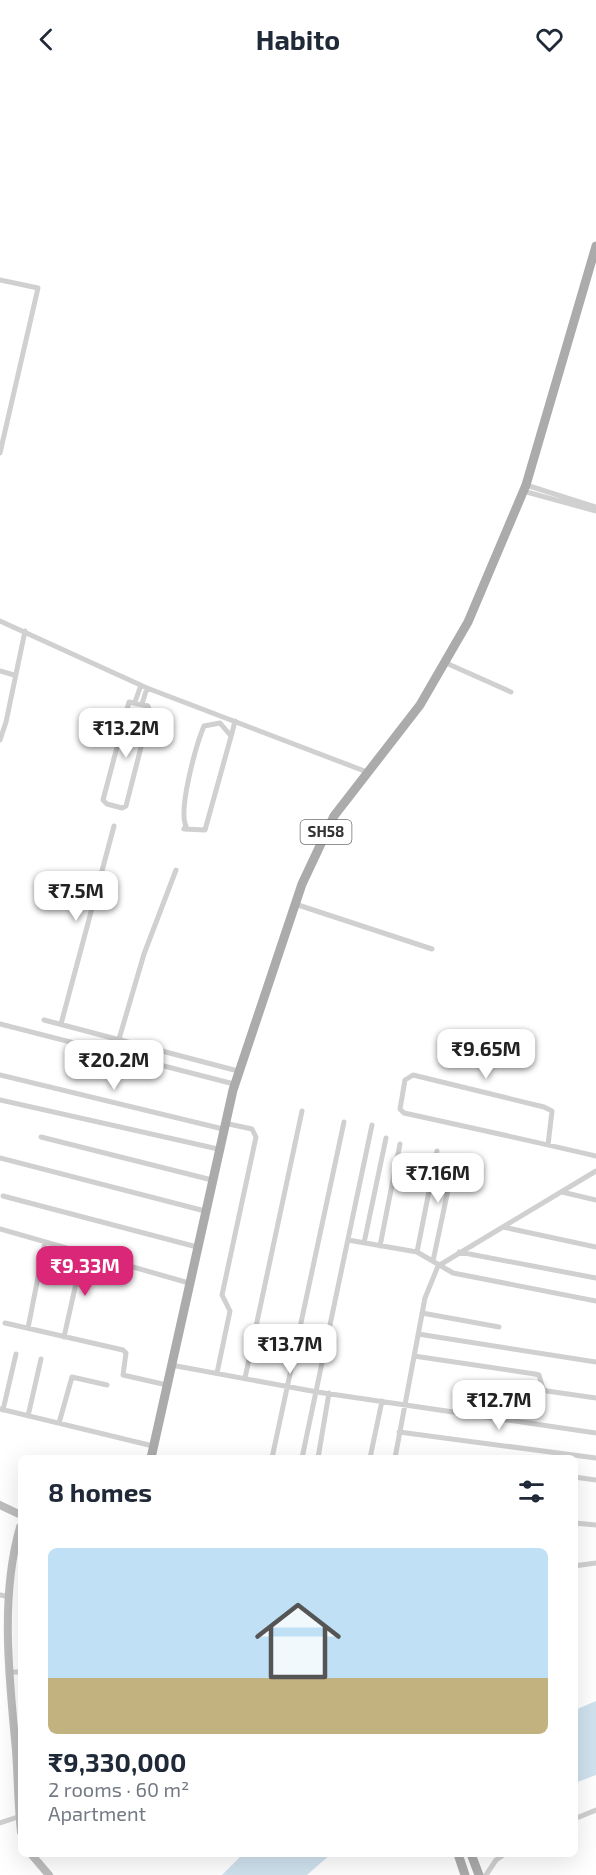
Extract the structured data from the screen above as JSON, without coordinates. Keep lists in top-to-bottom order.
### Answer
{
  "streets": {
    "main road": ["SH58"]
  },
  "page": {
    "header": "Habito",
    "price": [
      "₹13.2M",
      "₹7.5M",
      "₹9.65M",
      "₹20.2M",
      "₹7.16M",
      "₹9.33M",
      "₹13.7M",
      "₹12.7M"
    ],
    "heading": "8 homes",
    "list": [
      {
        "name": "₹9,330,000",
        "note": "2 rooms · 60 m² · Apartment"
      }
    ]
  }
}
